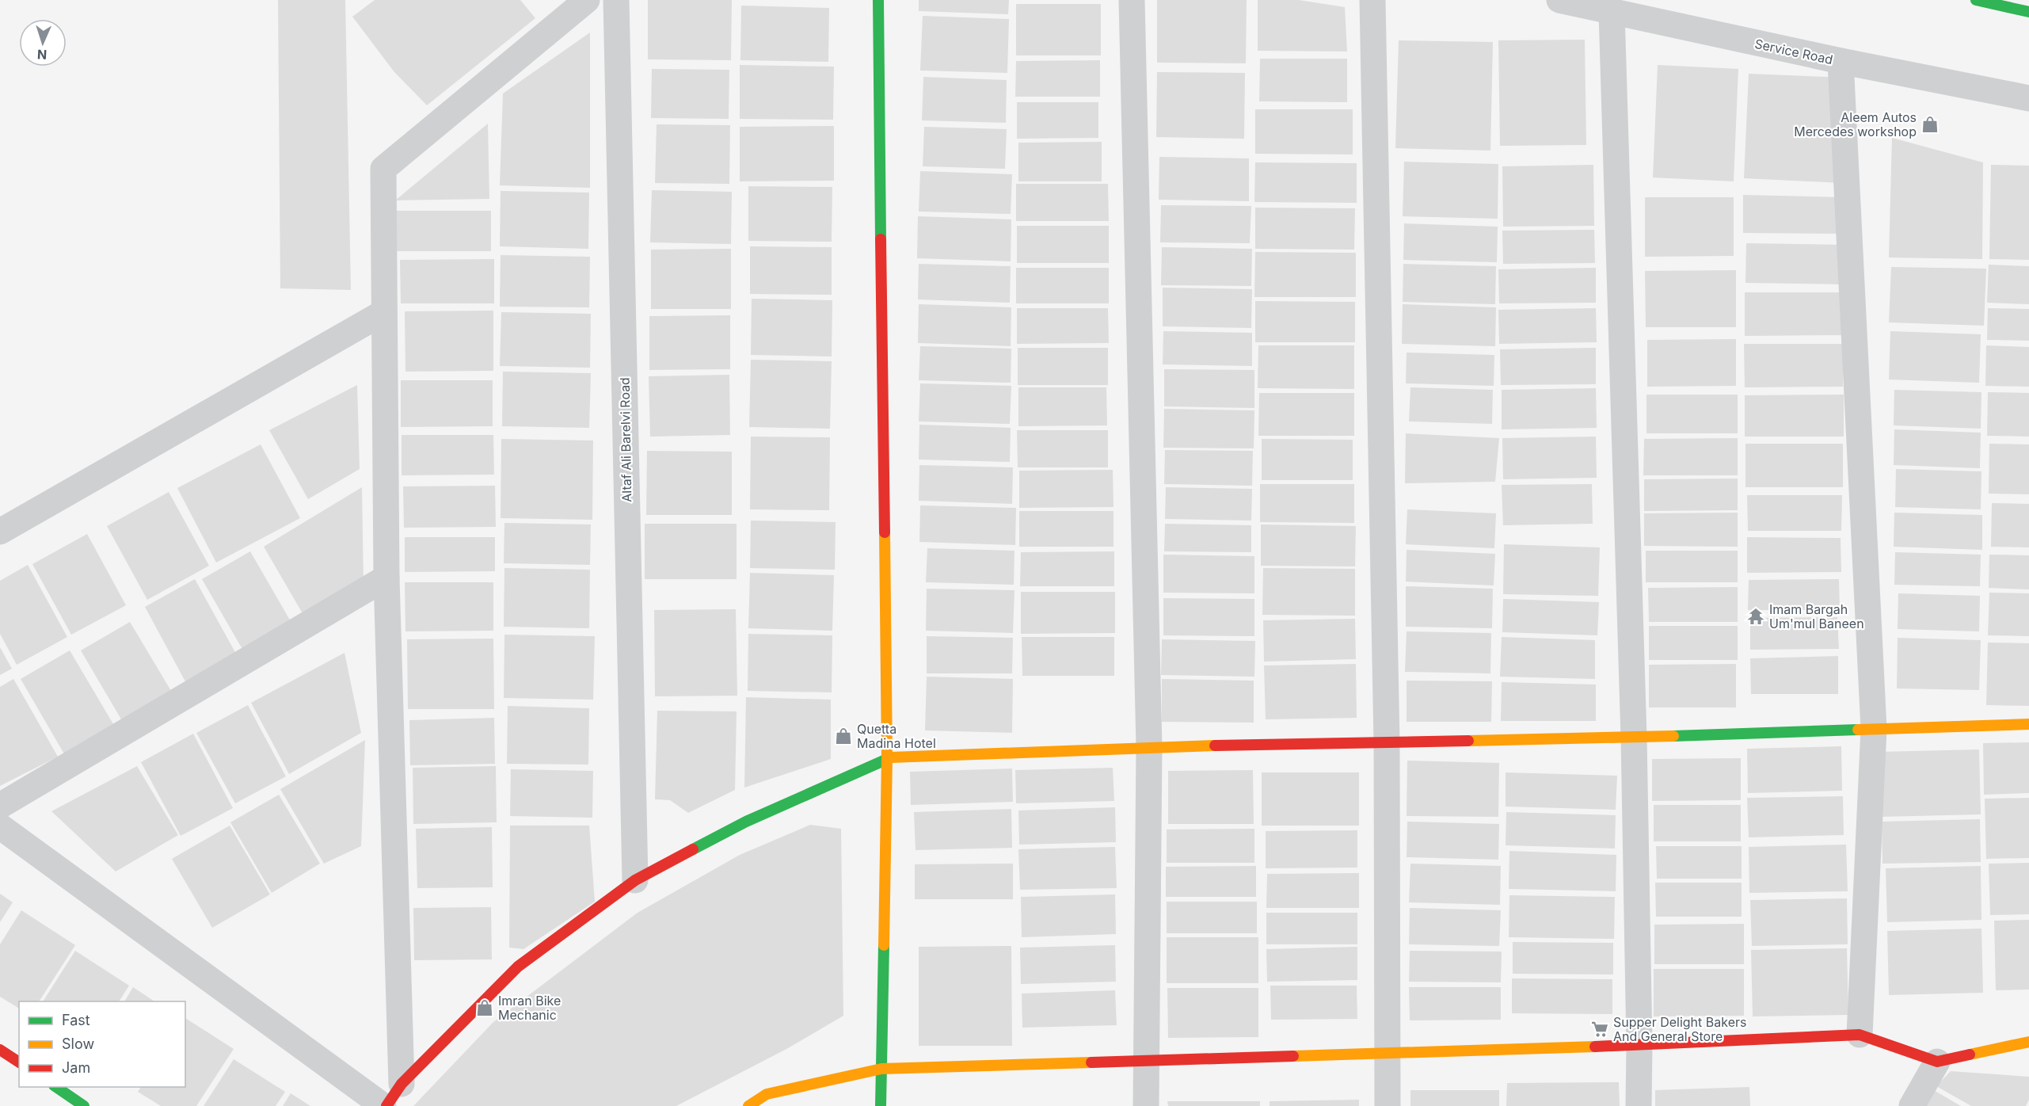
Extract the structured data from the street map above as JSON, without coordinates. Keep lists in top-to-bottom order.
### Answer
{
  "streets": {
    "street": ["Service Road", "Altaf Ali Barelvi Road"]
  },
  "places": {
    "shop": ["Aleem Autos Mercedes workshop", "Quetta Madina Hotel", "Imran Bike Mechanic"],
    "temple": ["Imam Bargah Um'mul Baneen"],
    "supermarket": ["Supper Delight Bakers And General Store"]
  },
  "legend": ["Fast", "Slow", "Jam"],
  "north": "bottom"
}
